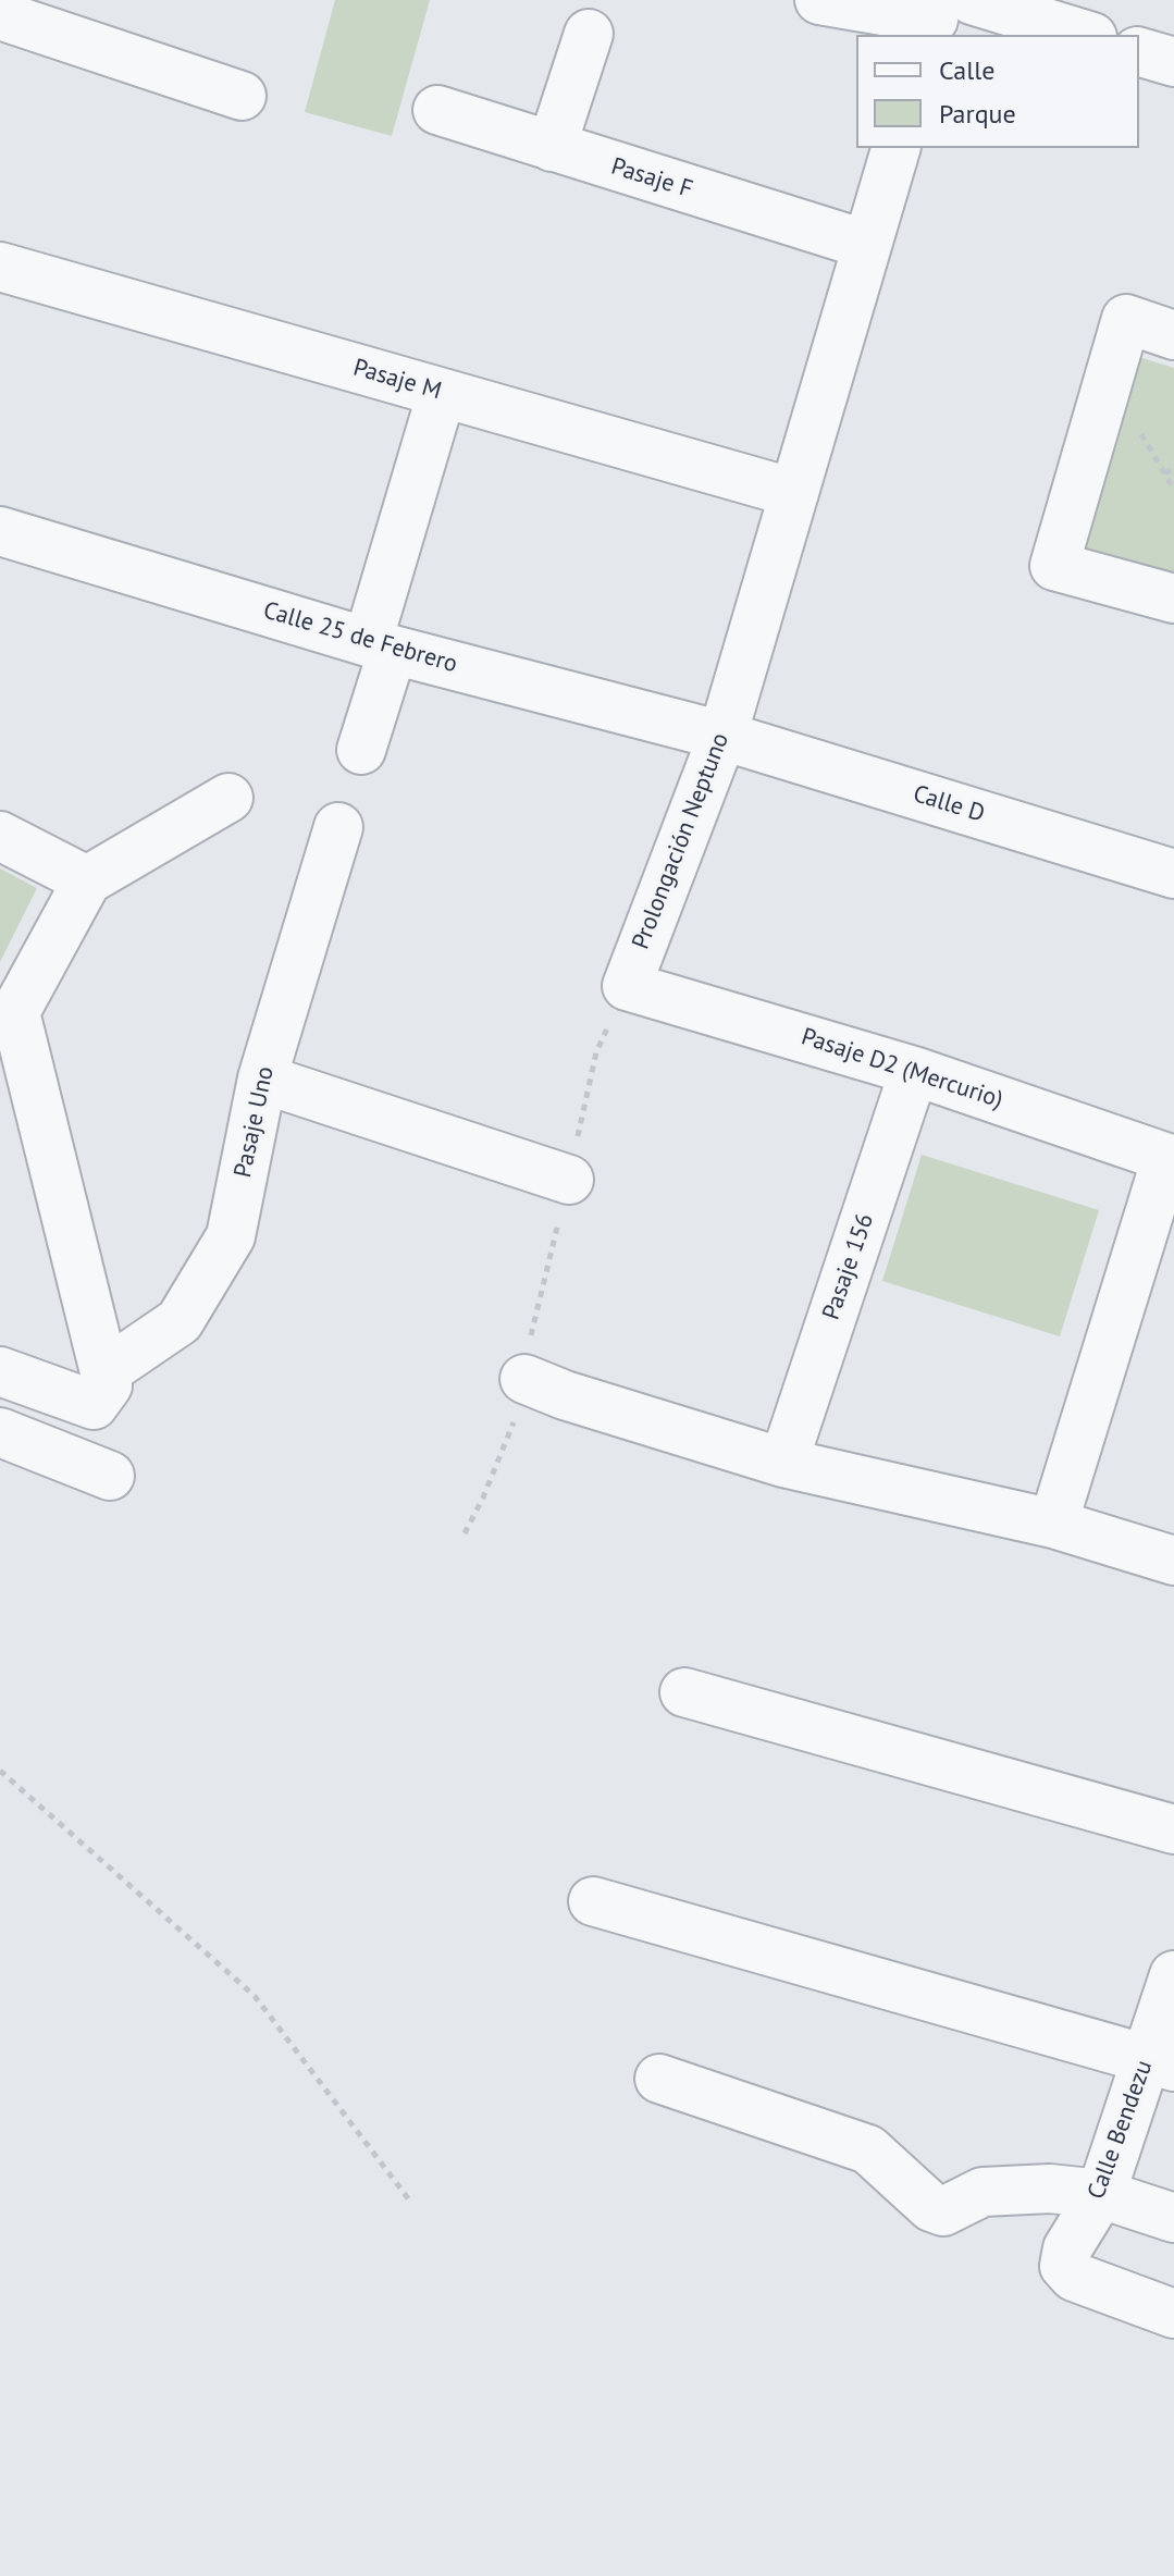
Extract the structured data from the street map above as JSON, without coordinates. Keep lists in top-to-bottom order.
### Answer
{
  "streets": {
    "street": [
      "Pasaje F",
      "Pasaje M",
      "Calle 25 de Febrero",
      "Calle D",
      "Prolongación Neptuno",
      "Pasaje D2 (Mercurio)",
      "Pasaje Uno",
      "Pasaje 156",
      "Calle Bendezu"
    ]
  },
  "crossings": [
    ["Pasaje F", "Prolongación Neptuno"],
    ["Pasaje M", "Prolongación Neptuno"],
    ["Calle 25 de Febrero", "Calle D"],
    ["Calle 25 de Febrero", "Prolongación Neptuno"],
    ["Calle D", "Prolongación Neptuno"],
    ["Prolongación Neptuno", "Pasaje D2 (Mercurio)"],
    ["Pasaje D2 (Mercurio)", "Pasaje 156"]
  ],
  "legend": ["Calle", "Parque"]
}
